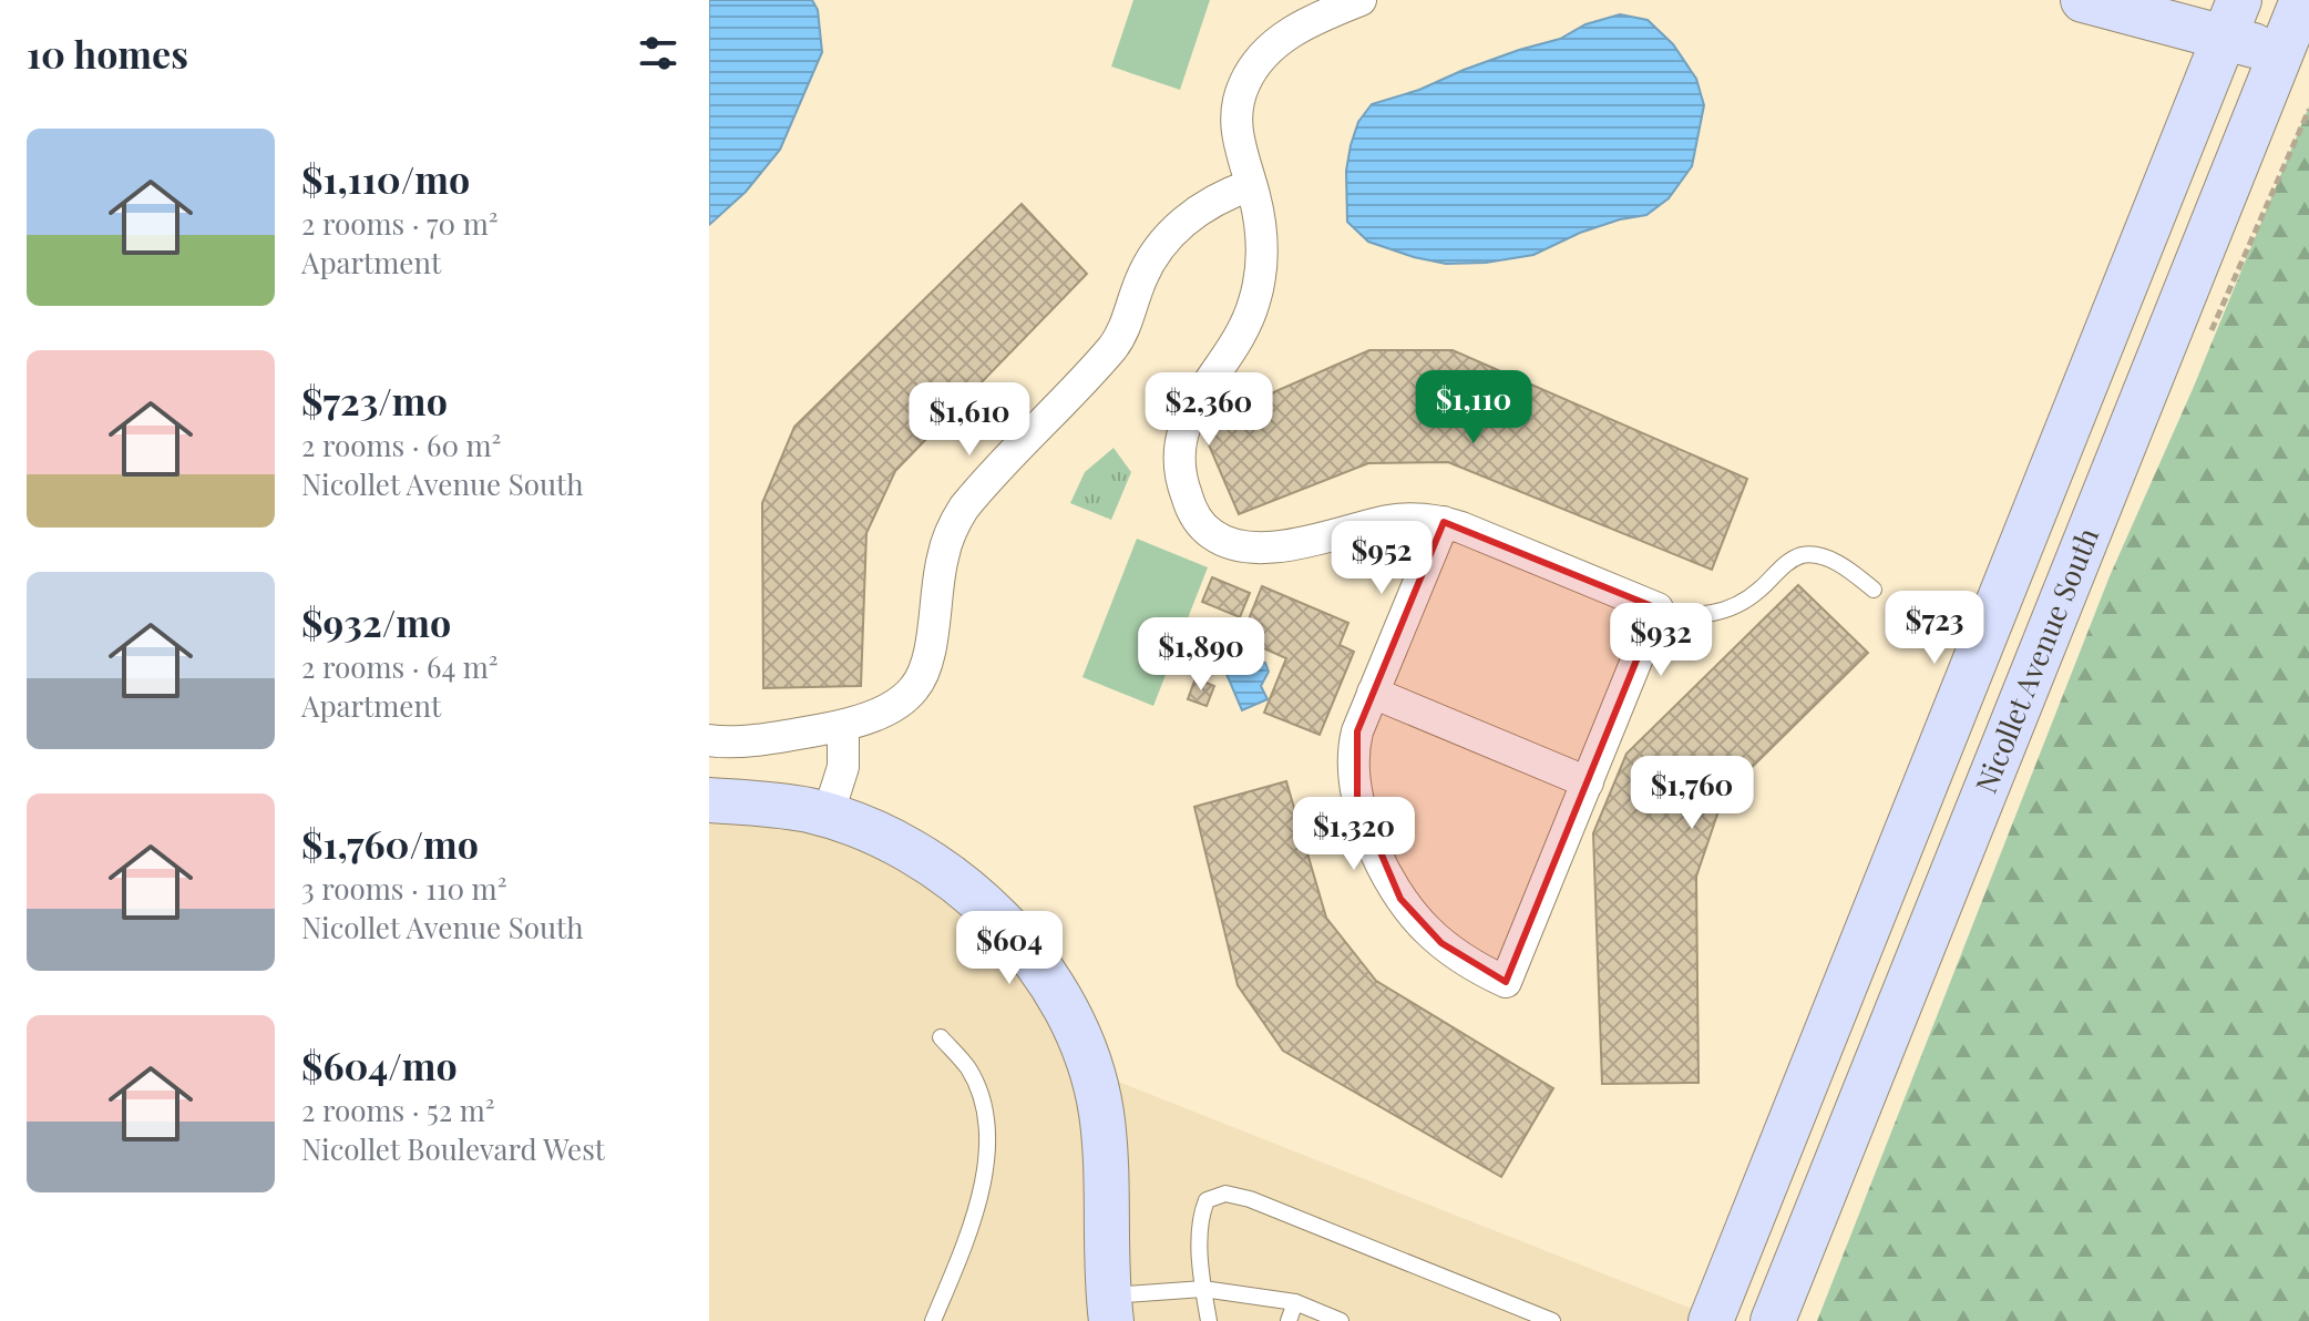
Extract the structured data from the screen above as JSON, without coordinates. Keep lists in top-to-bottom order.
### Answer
{
  "streets": {
    "main road": ["Nicollet Avenue South"]
  },
  "page": {
    "heading": "10 homes",
    "list": [
      {
        "name": "$1,110/mo",
        "note": "2 rooms · 70 m² · Apartment"
      },
      {
        "name": "$723/mo",
        "note": "2 rooms · 60 m² · Nicollet Avenue South"
      },
      {
        "name": "$932/mo",
        "note": "2 rooms · 64 m² · Apartment"
      },
      {
        "name": "$1,760/mo",
        "note": "3 rooms · 110 m² · Nicollet Avenue South"
      },
      {
        "name": "$604/mo",
        "note": "2 rooms · 52 m² · Nicollet Boulevard West"
      }
    ],
    "price": [
      "$1,110",
      "$2,360",
      "$1,610",
      "$952",
      "$723",
      "$932",
      "$1,890",
      "$1,760",
      "$1,320",
      "$604"
    ]
  }
}
